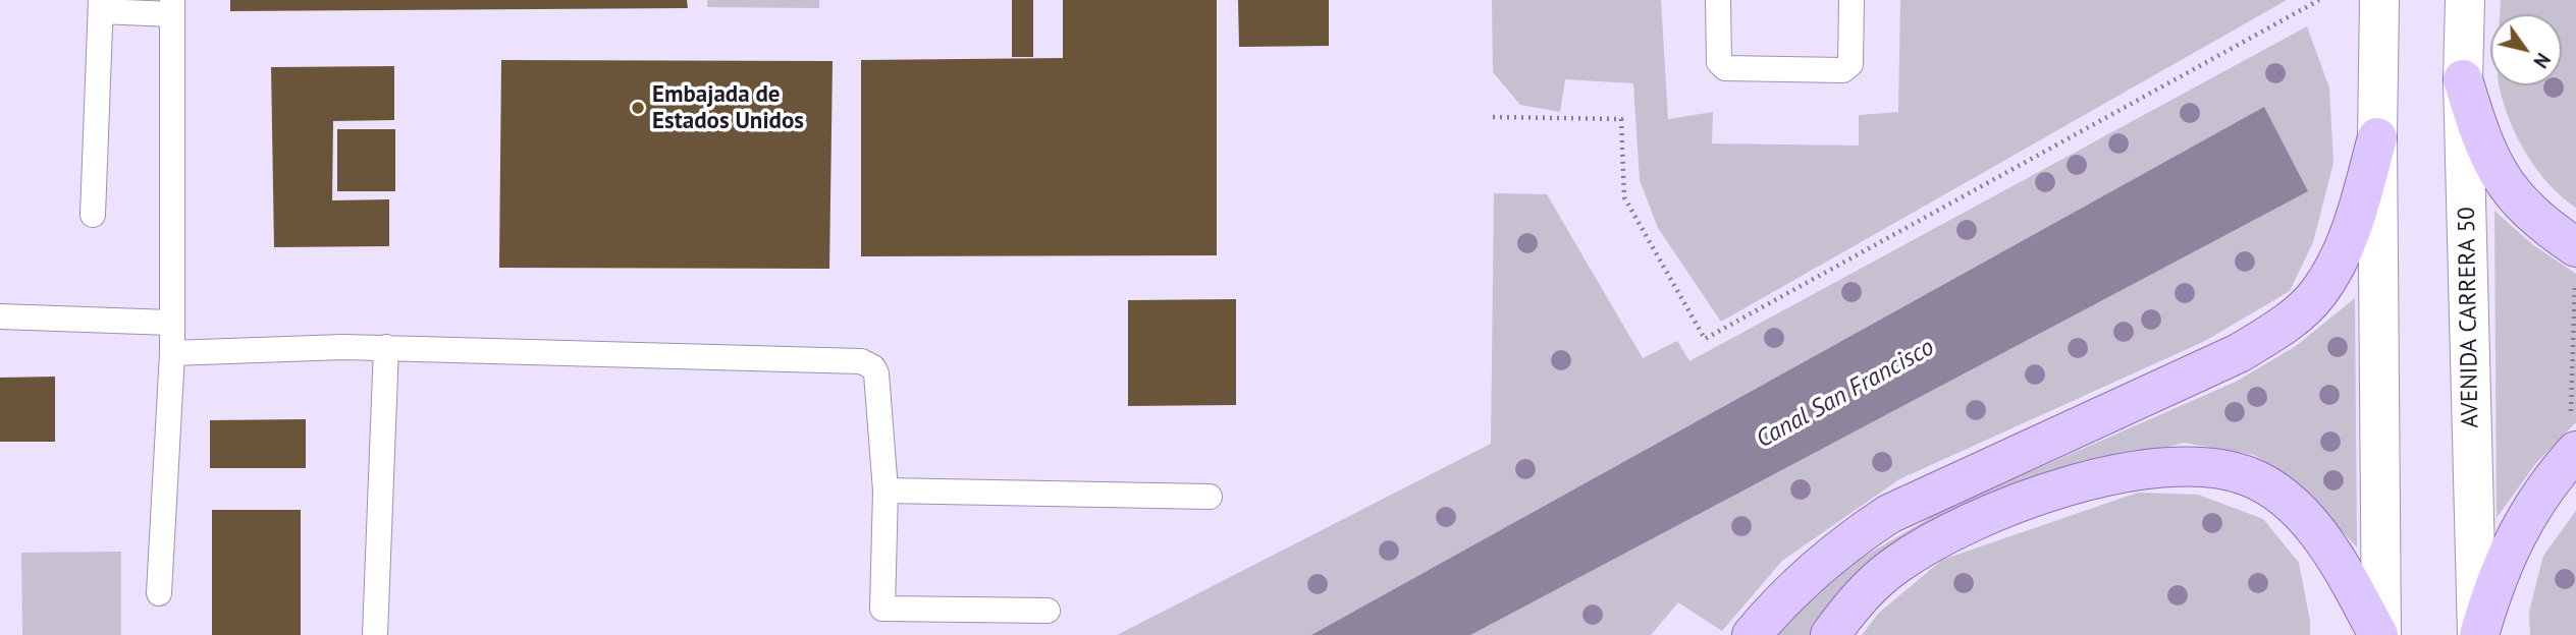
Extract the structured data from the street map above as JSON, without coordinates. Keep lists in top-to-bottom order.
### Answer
{
  "streets": {
    "main road": ["AVENIDA CARRERA 50"]
  },
  "water": ["Canal San Francisco"],
  "places": ["Embajada de Estados Unidos"],
  "north": "bottom right"
}
